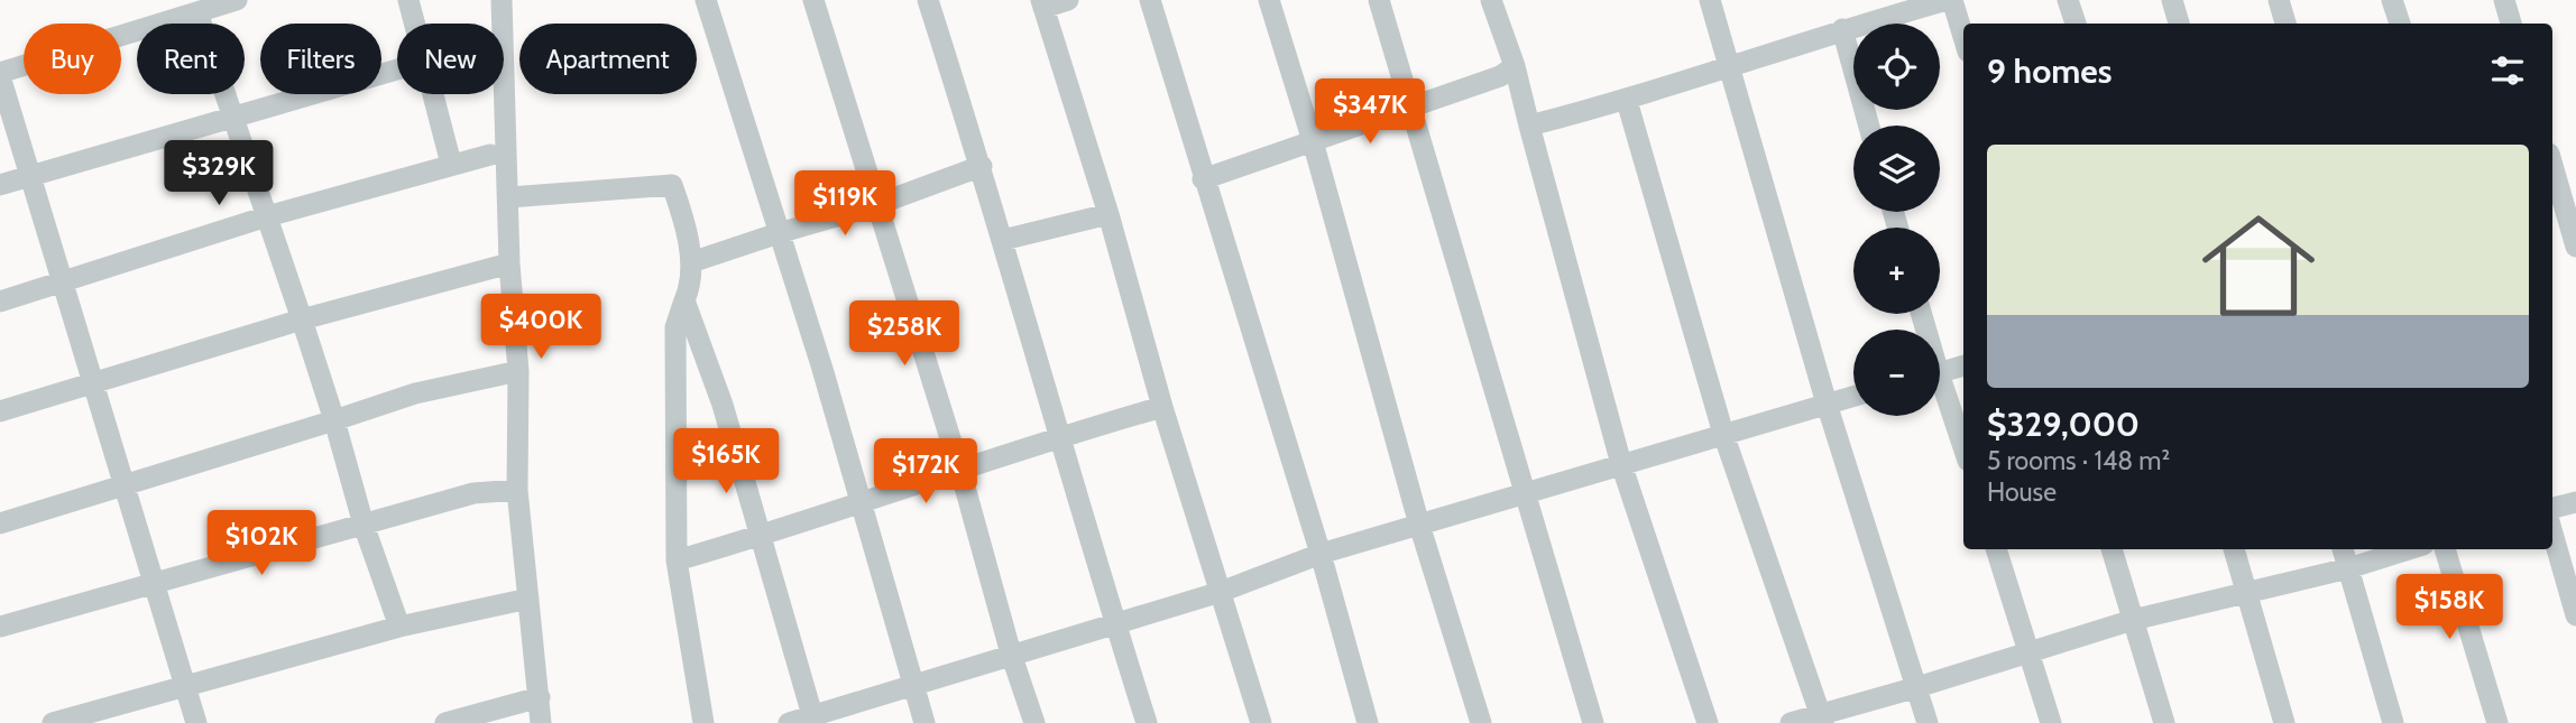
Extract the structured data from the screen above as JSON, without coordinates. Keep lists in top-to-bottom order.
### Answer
{
  "page": {
    "map_buttons": ["+", "−"],
    "chip": [
      "Buy",
      "Rent",
      "Filters",
      "New",
      "Apartment"
    ],
    "heading": "9 homes",
    "price": [
      "$347K",
      "$329K",
      "$119K",
      "$400K",
      "$258K",
      "$165K",
      "$172K",
      "$102K",
      "$158K"
    ],
    "list": [
      {
        "name": "$329,000",
        "note": "5 rooms · 148 m² · House"
      }
    ]
  }
}
